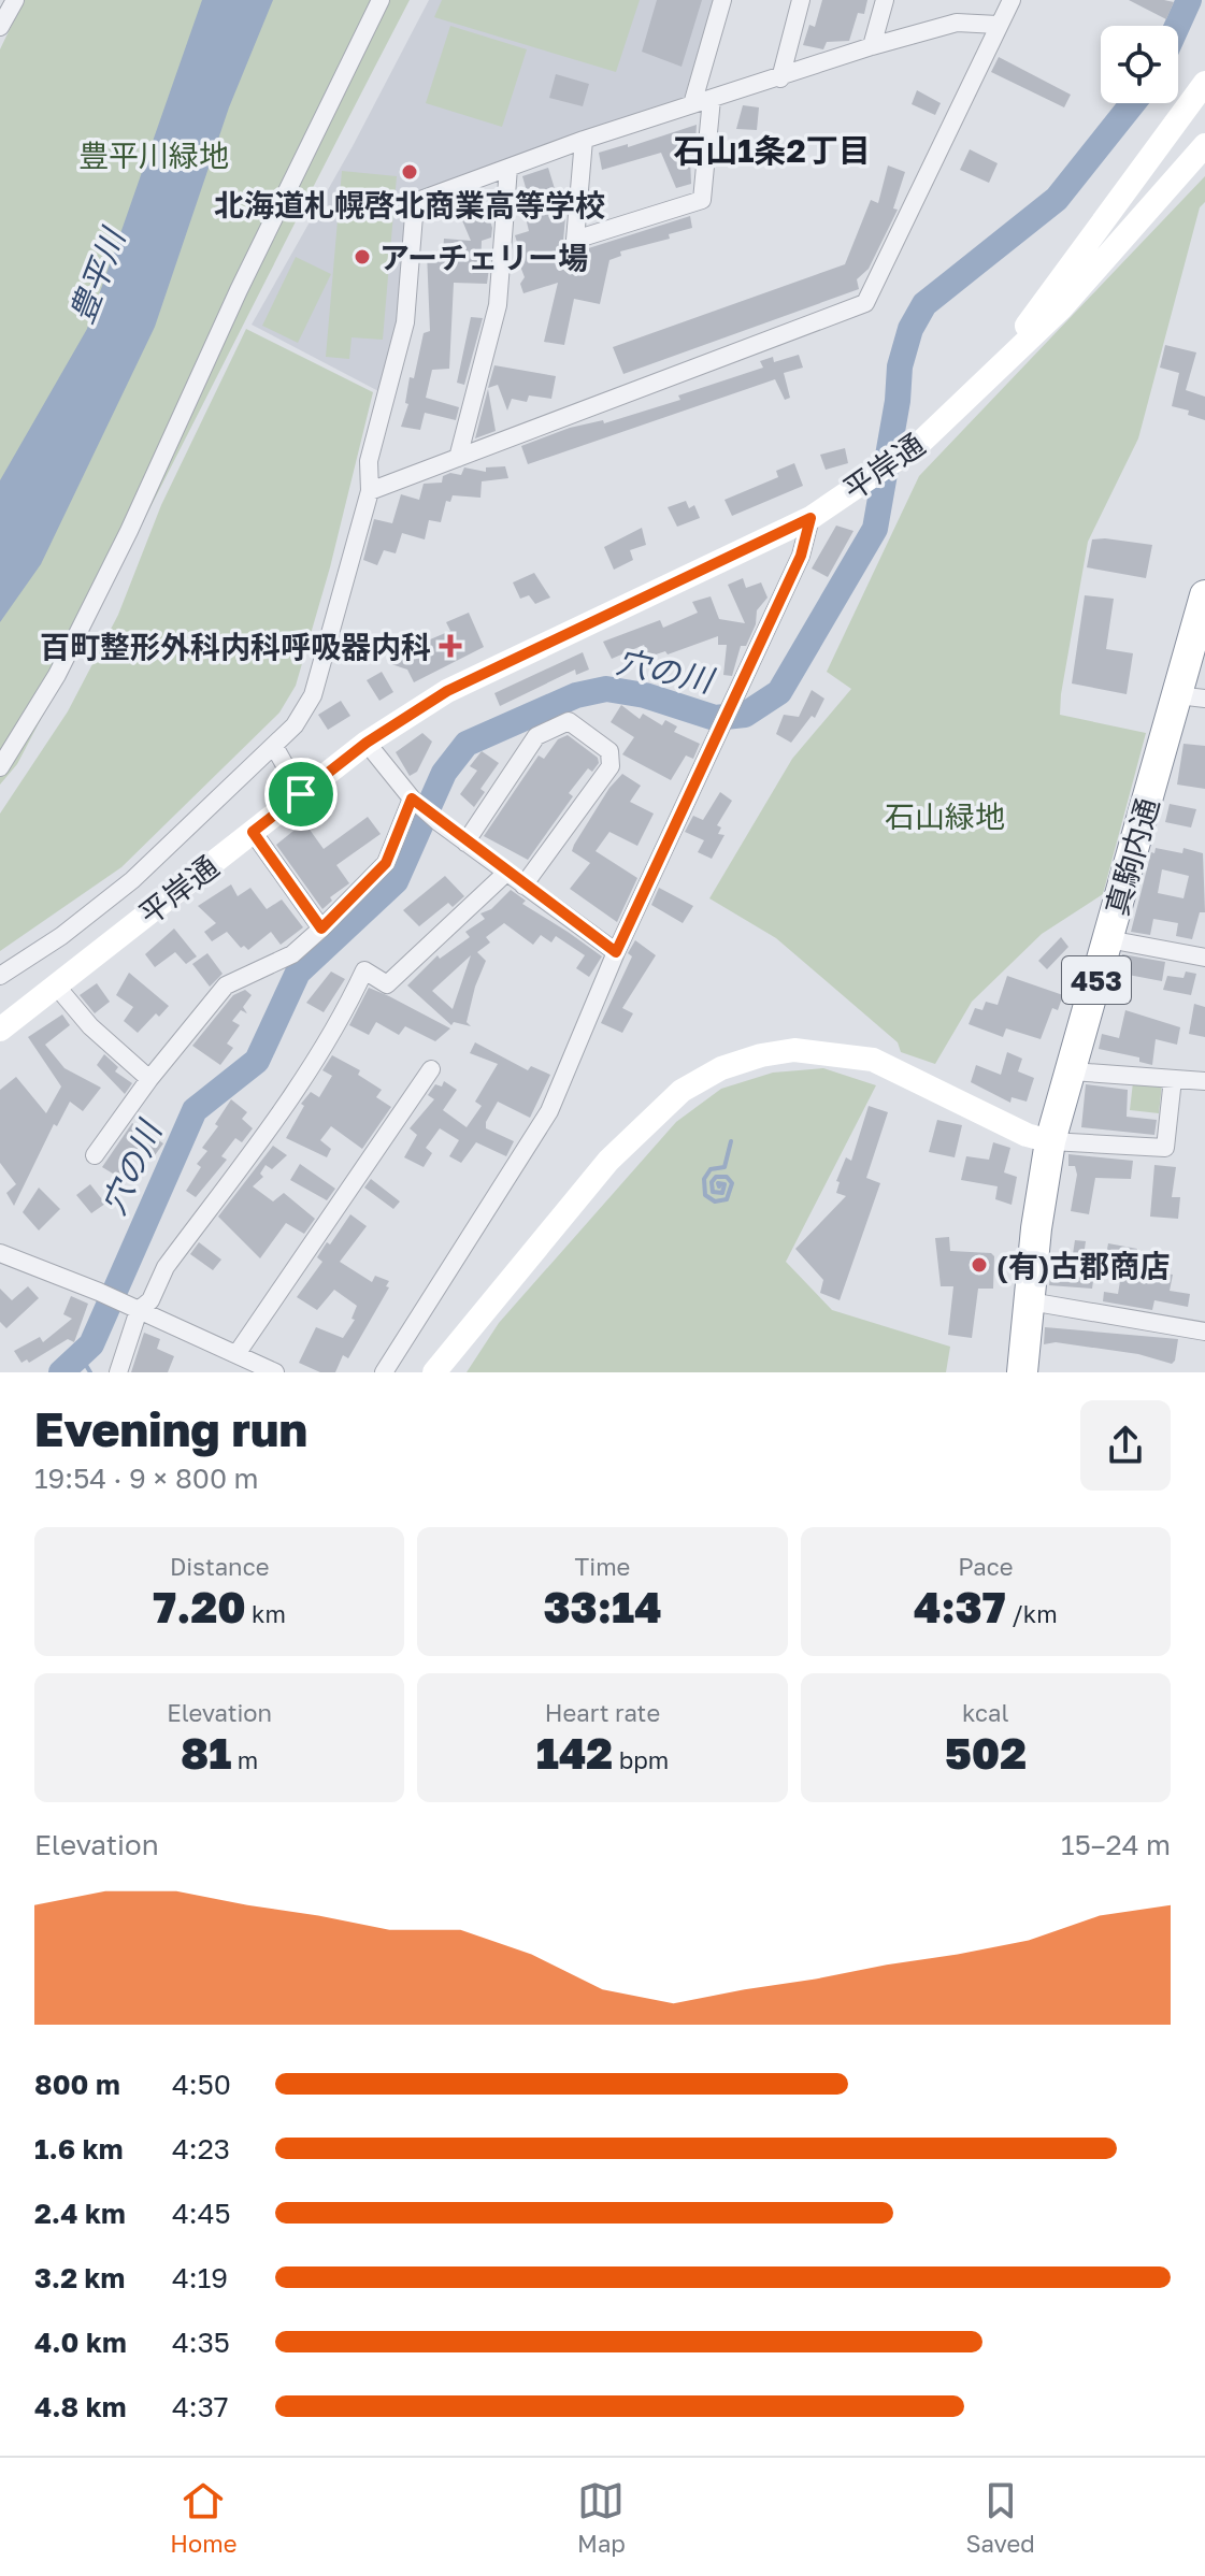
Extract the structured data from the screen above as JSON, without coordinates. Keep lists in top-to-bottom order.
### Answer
{
  "streets": {
    "highway": ["真駒内通", "453"],
    "street": ["平岸通"]
  },
  "districts": ["石山1条2丁目"],
  "water": ["豊平川", "穴の川"],
  "parks": ["豊平川緑地", "石山緑地"],
  "places": {
    "other": ["北海道札幌啓北商業高等学校", "アーチェリー場", "(有)古郡商店"],
    "health": ["百町整形外科内科呼吸器内科"]
  },
  "page": {
    "heading": ["Evening run", "19:54 · 9 × 800 m"],
    "stats": [
      ["Distance", "7.20 km"],
      ["Time", "33:14"],
      ["Pace", "4:37 /km"],
      ["Elevation", "81 m"],
      ["Heart rate", "142 bpm"],
      ["kcal", "502"]
    ],
    "chart": ["Elevation", "15–24 m"],
    "list": [
      {
        "name": "800 m",
        "note": "4:50"
      },
      {
        "name": "1.6 km",
        "note": "4:23"
      },
      {
        "name": "2.4 km",
        "note": "4:45"
      },
      {
        "name": "3.2 km",
        "note": "4:19"
      },
      {
        "name": "4.0 km",
        "note": "4:35"
      },
      {
        "name": "4.8 km",
        "note": "4:37"
      }
    ],
    "tabs": ["Home", "Map", "Saved"]
  }
}
